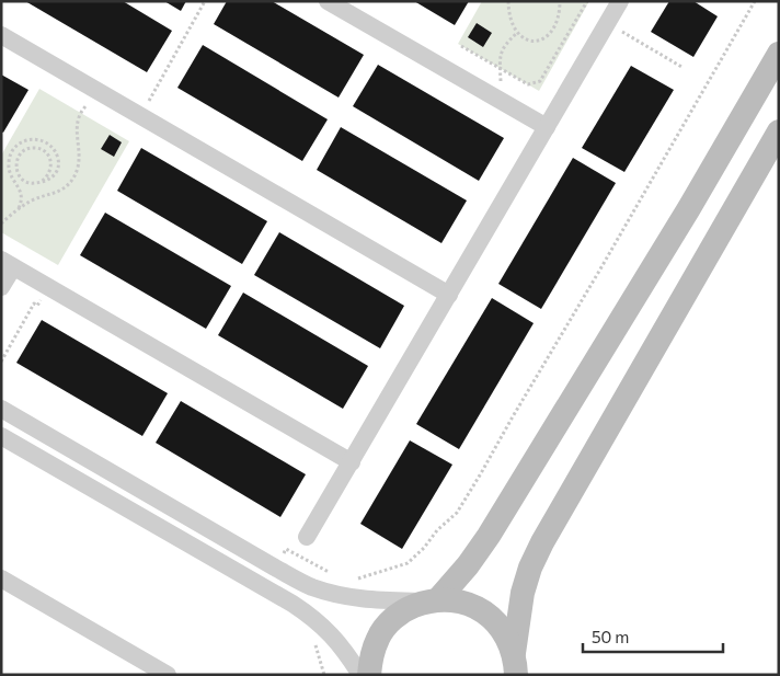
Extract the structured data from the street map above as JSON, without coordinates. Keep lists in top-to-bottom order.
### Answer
{
  "scale_bar": "50 m"
}
